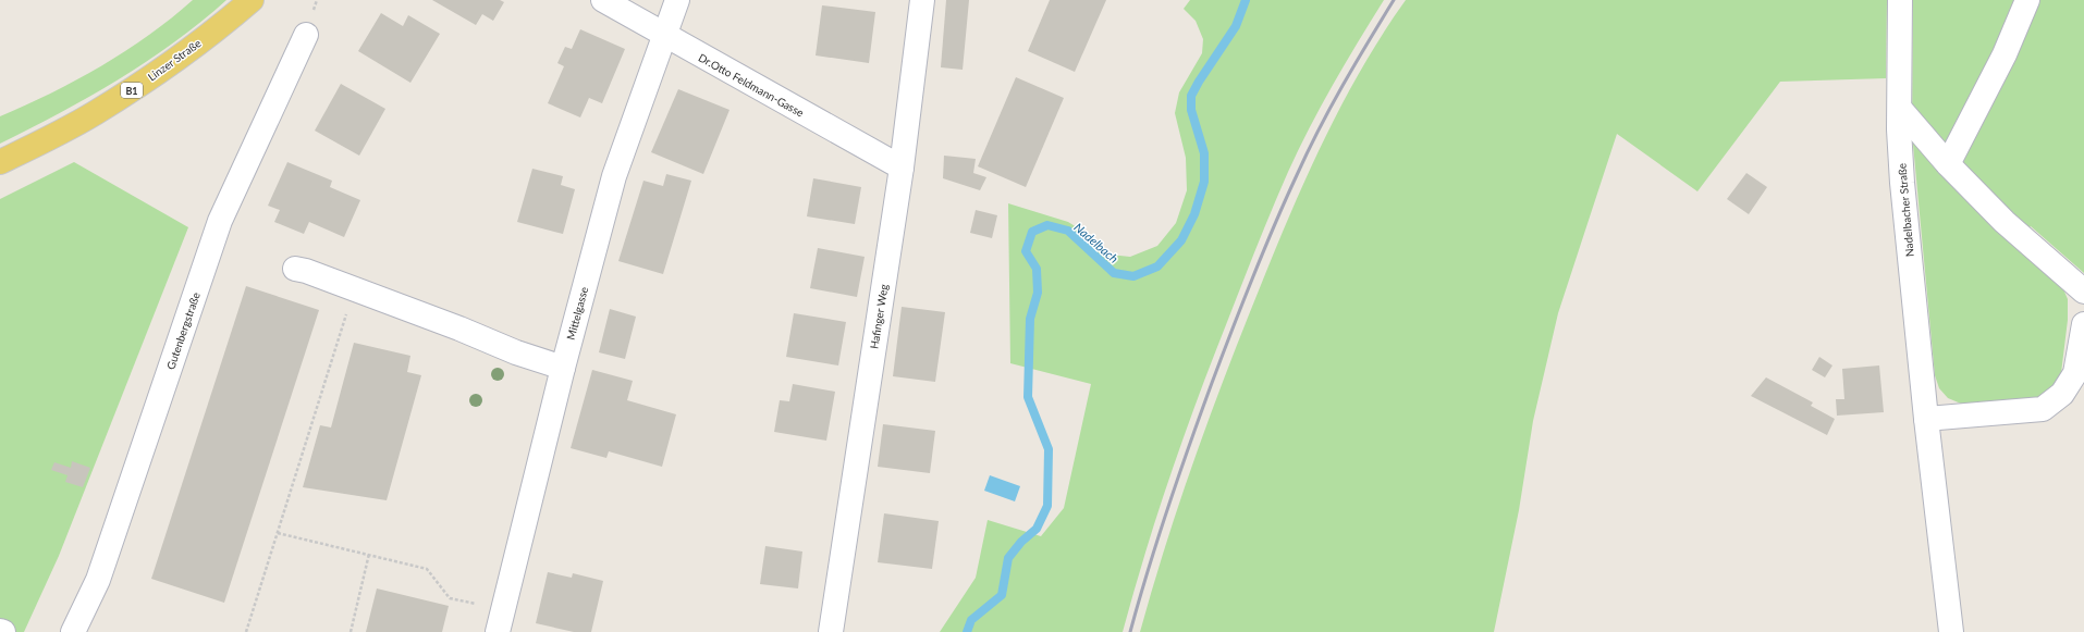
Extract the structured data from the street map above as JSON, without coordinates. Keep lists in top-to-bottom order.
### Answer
{
  "streets": {
    "main road": ["Linzer Straße", "B1"],
    "street": [
      "Dr.Otto Feldmann-Gasse",
      "Nadelbacher Straße",
      "Mittelgasse",
      "Hafinger Weg",
      "Gutenbergstraße"
    ]
  },
  "crossings": [
    ["Dr.Otto Feldmann-Gasse", "Mittelgasse"],
    ["Dr.Otto Feldmann-Gasse", "Hafinger Weg"]
  ],
  "water": ["Nadelbach"]
}
